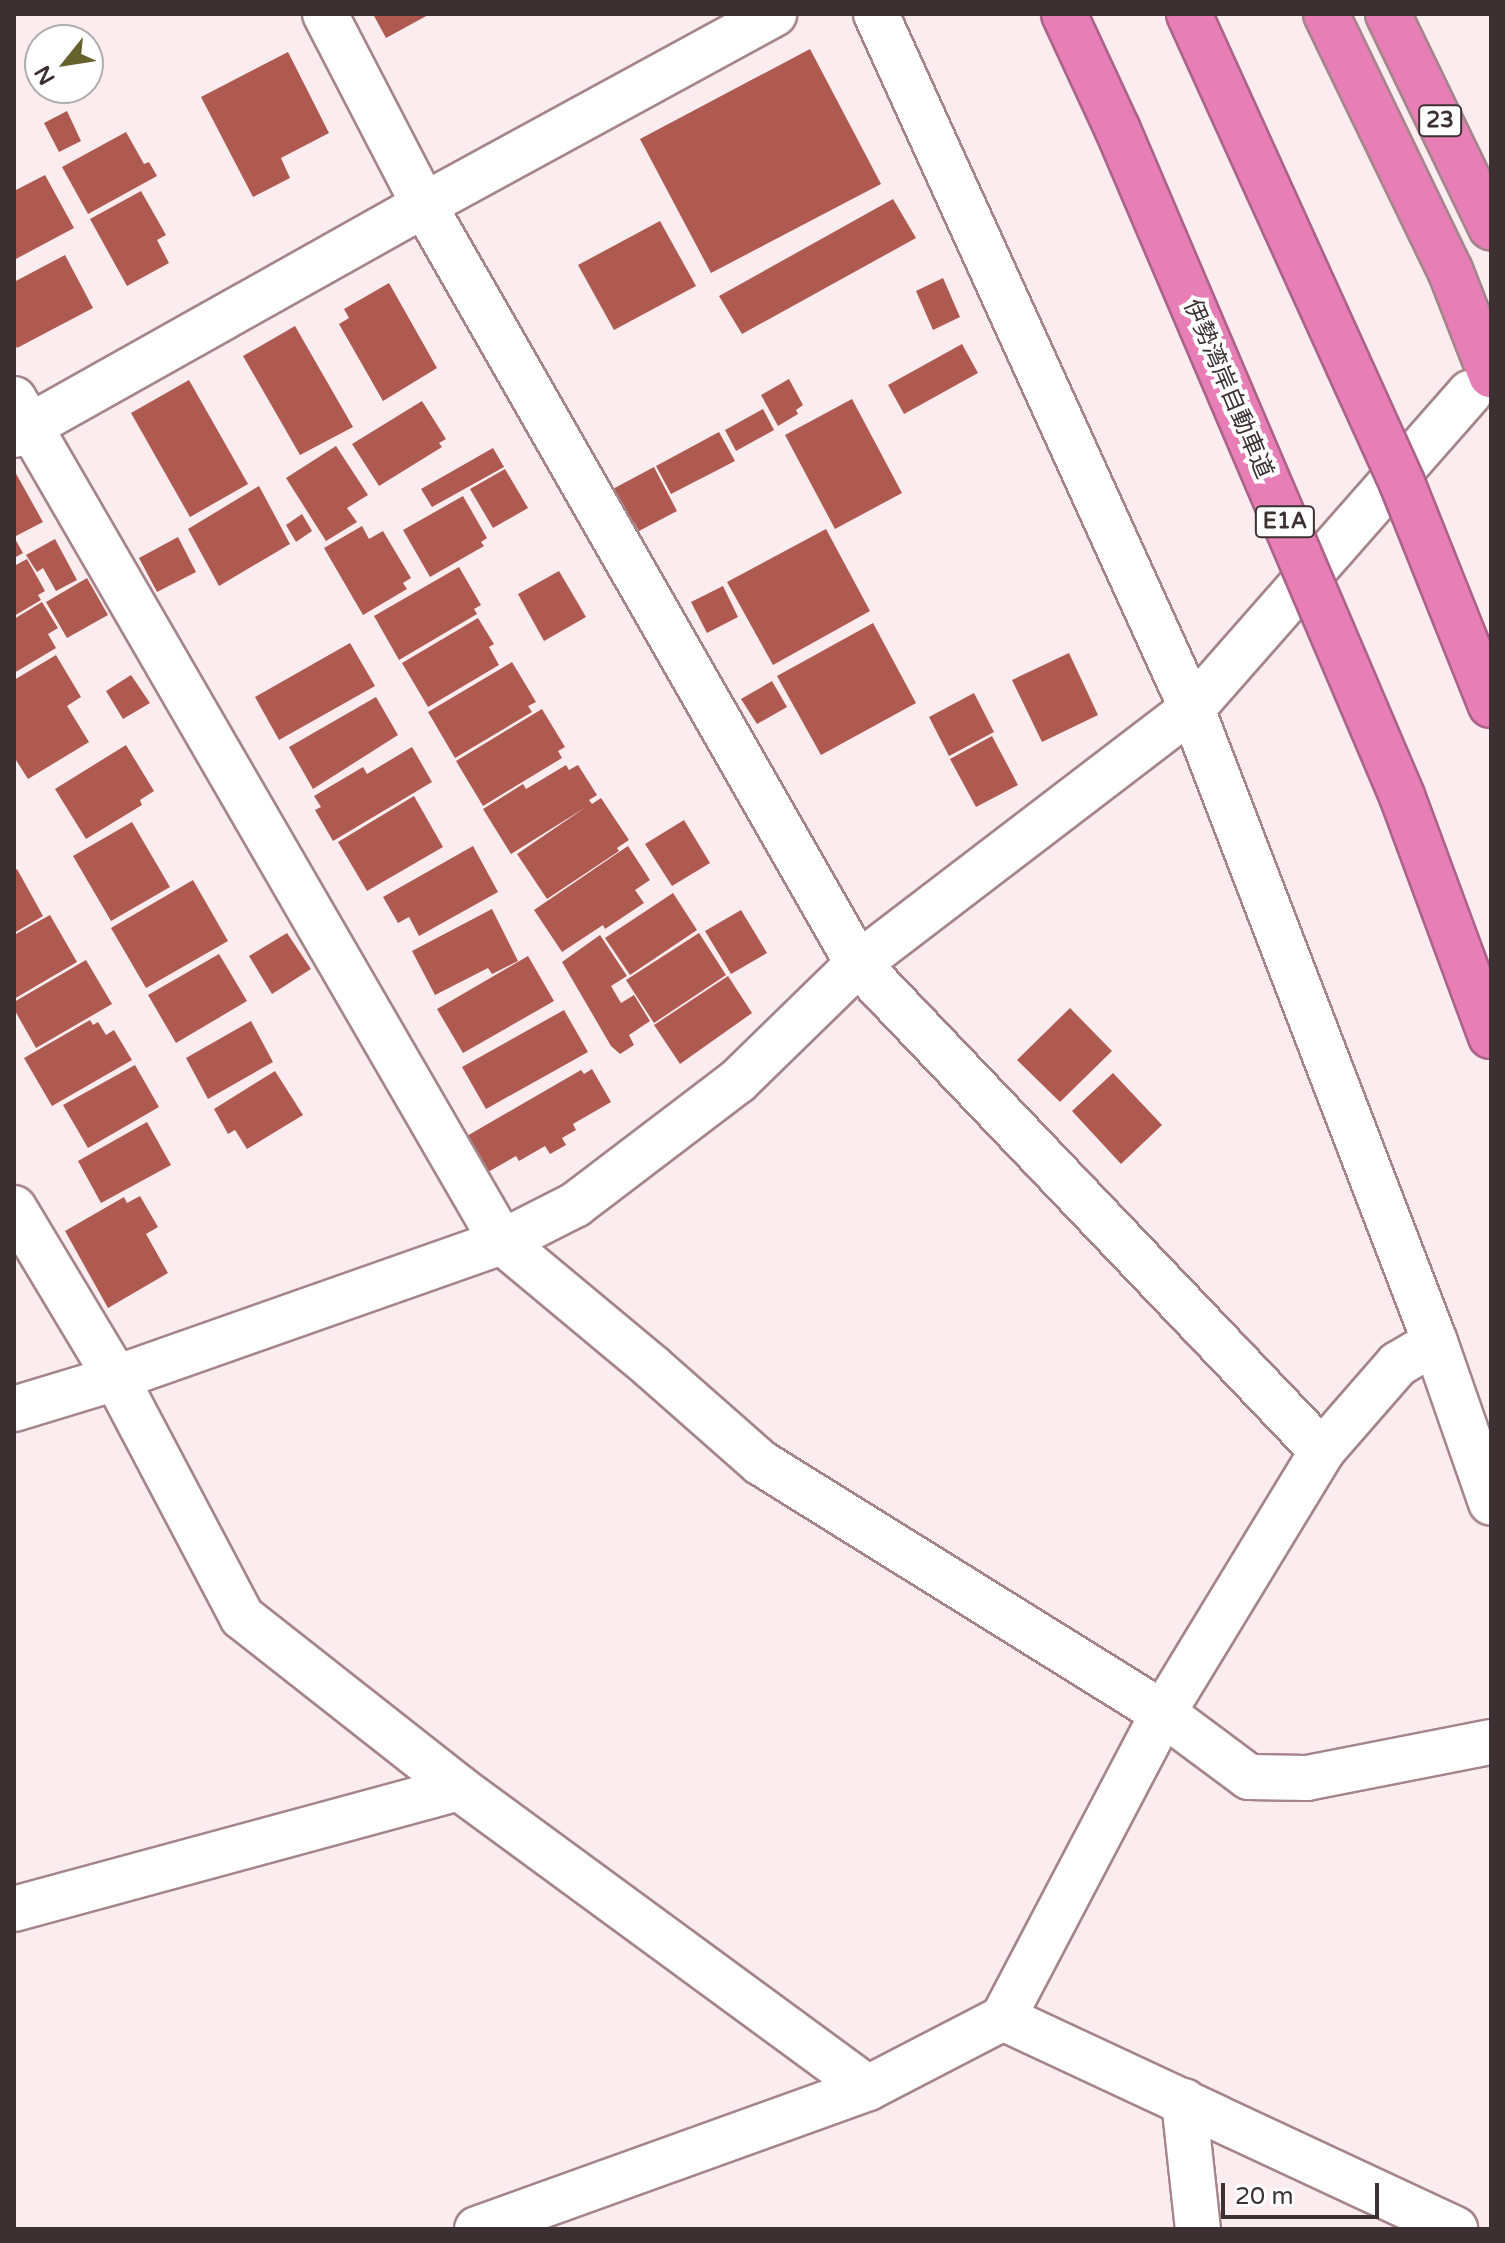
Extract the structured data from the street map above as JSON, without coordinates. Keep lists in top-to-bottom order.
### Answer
{
  "streets": {
    "highway": ["23", "伊勢湾岸自動車道", "E1A"]
  },
  "scale_bar": "20 m",
  "north": "bottom left"
}
